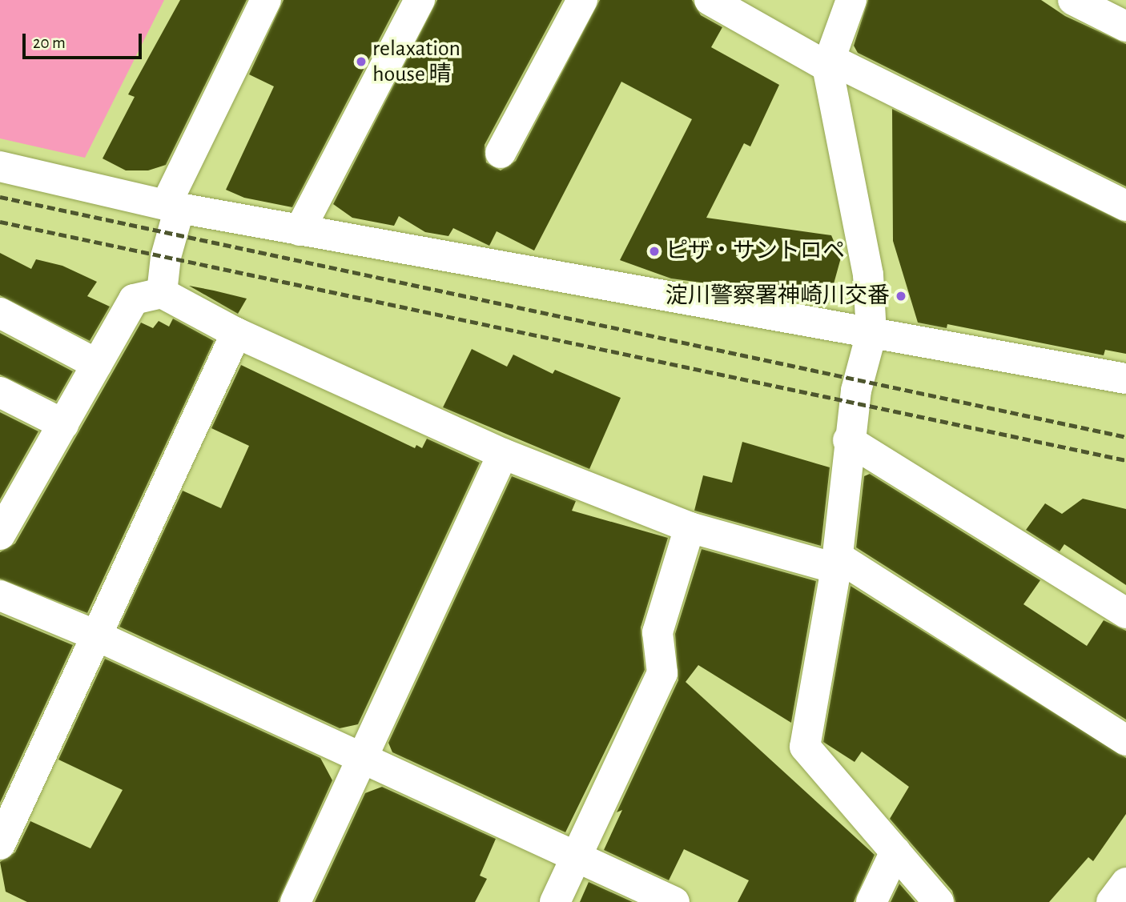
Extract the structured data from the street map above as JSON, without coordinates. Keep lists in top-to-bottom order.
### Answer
{
  "places": ["relaxation house 晴", "ピザ・サントロペ", "淀川警察署神崎川交番"],
  "scale_bar": "20 m"
}
